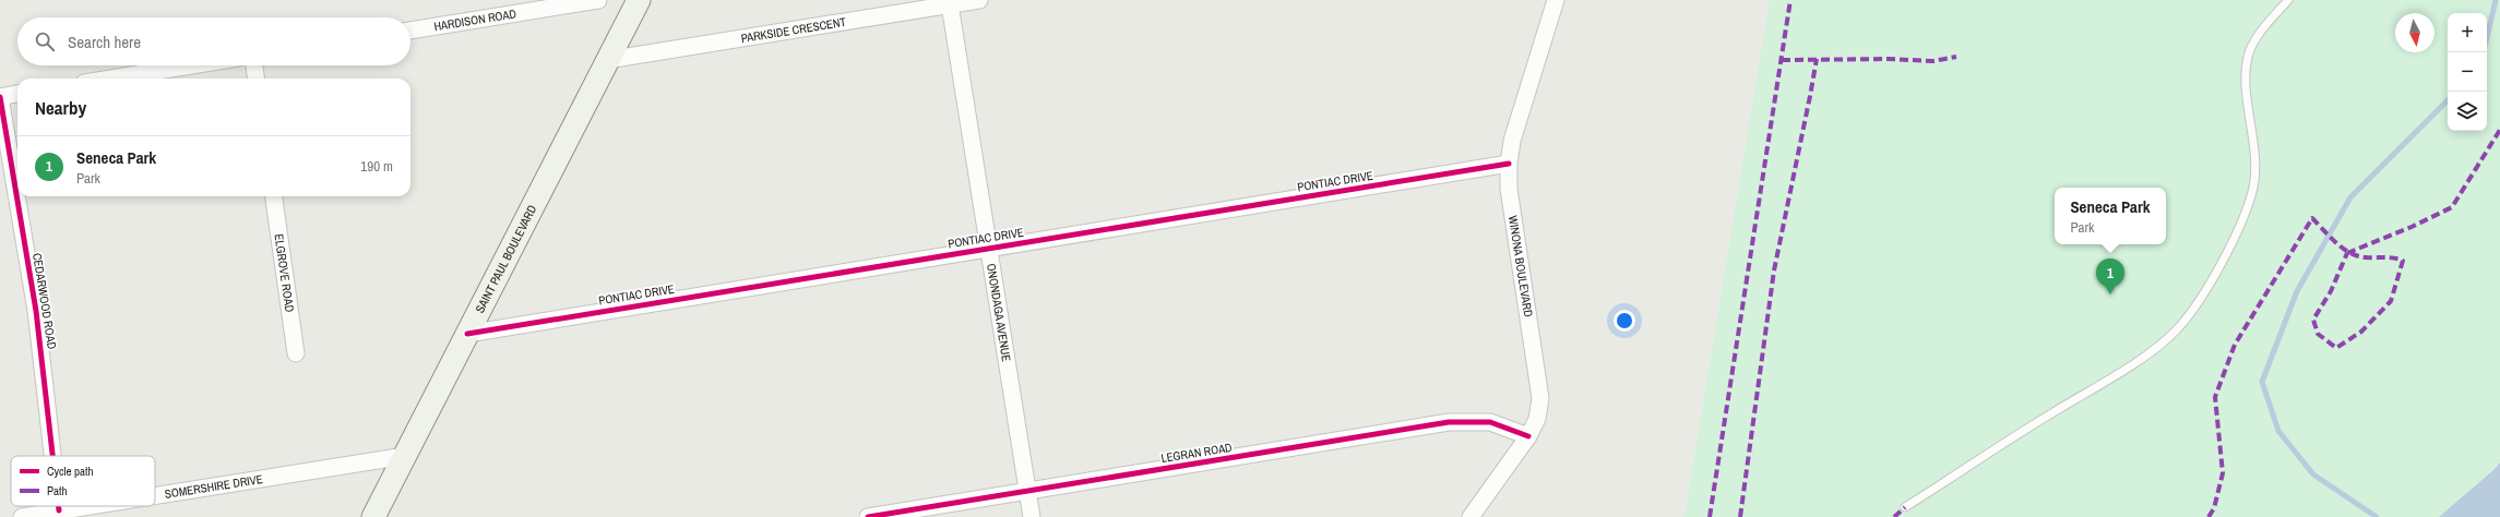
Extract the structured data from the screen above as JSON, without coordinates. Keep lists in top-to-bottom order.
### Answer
{
  "streets": {
    "main road": ["SAINT PAUL BOULEVARD"],
    "street": [
      "HARDISON ROAD",
      "PARKSIDE CRESCENT",
      "PONTIAC DRIVE",
      "WINONA BOULEVARD",
      "ELGROVE ROAD",
      "CEDARWOOD ROAD",
      "ONONDAGA AVENUE",
      "LEGRAN ROAD",
      "SOMERSHIRE DRIVE"
    ]
  },
  "crossings": [
    ["PARKSIDE CRESCENT", "SAINT PAUL BOULEVARD"],
    ["PARKSIDE CRESCENT", "ONONDAGA AVENUE"],
    ["PONTIAC DRIVE", "SAINT PAUL BOULEVARD"],
    ["PONTIAC DRIVE", "WINONA BOULEVARD"],
    ["PONTIAC DRIVE", "ONONDAGA AVENUE"],
    ["SAINT PAUL BOULEVARD", "SOMERSHIRE DRIVE"],
    ["WINONA BOULEVARD", "LEGRAN ROAD"],
    ["CEDARWOOD ROAD", "SOMERSHIRE DRIVE"],
    ["ONONDAGA AVENUE", "LEGRAN ROAD"]
  ],
  "legend": ["Cycle path", "Path"],
  "north": "bottom",
  "page": {
    "map_buttons": ["+", "−"],
    "search": "Search here",
    "heading": "Nearby",
    "list": [
      {
        "mark": "1",
        "name": "Seneca Park",
        "note": "Park",
        "value": "190 m"
      }
    ],
    "popup": ["Seneca Park", "Park"],
    "pins": "1"
  }
}
